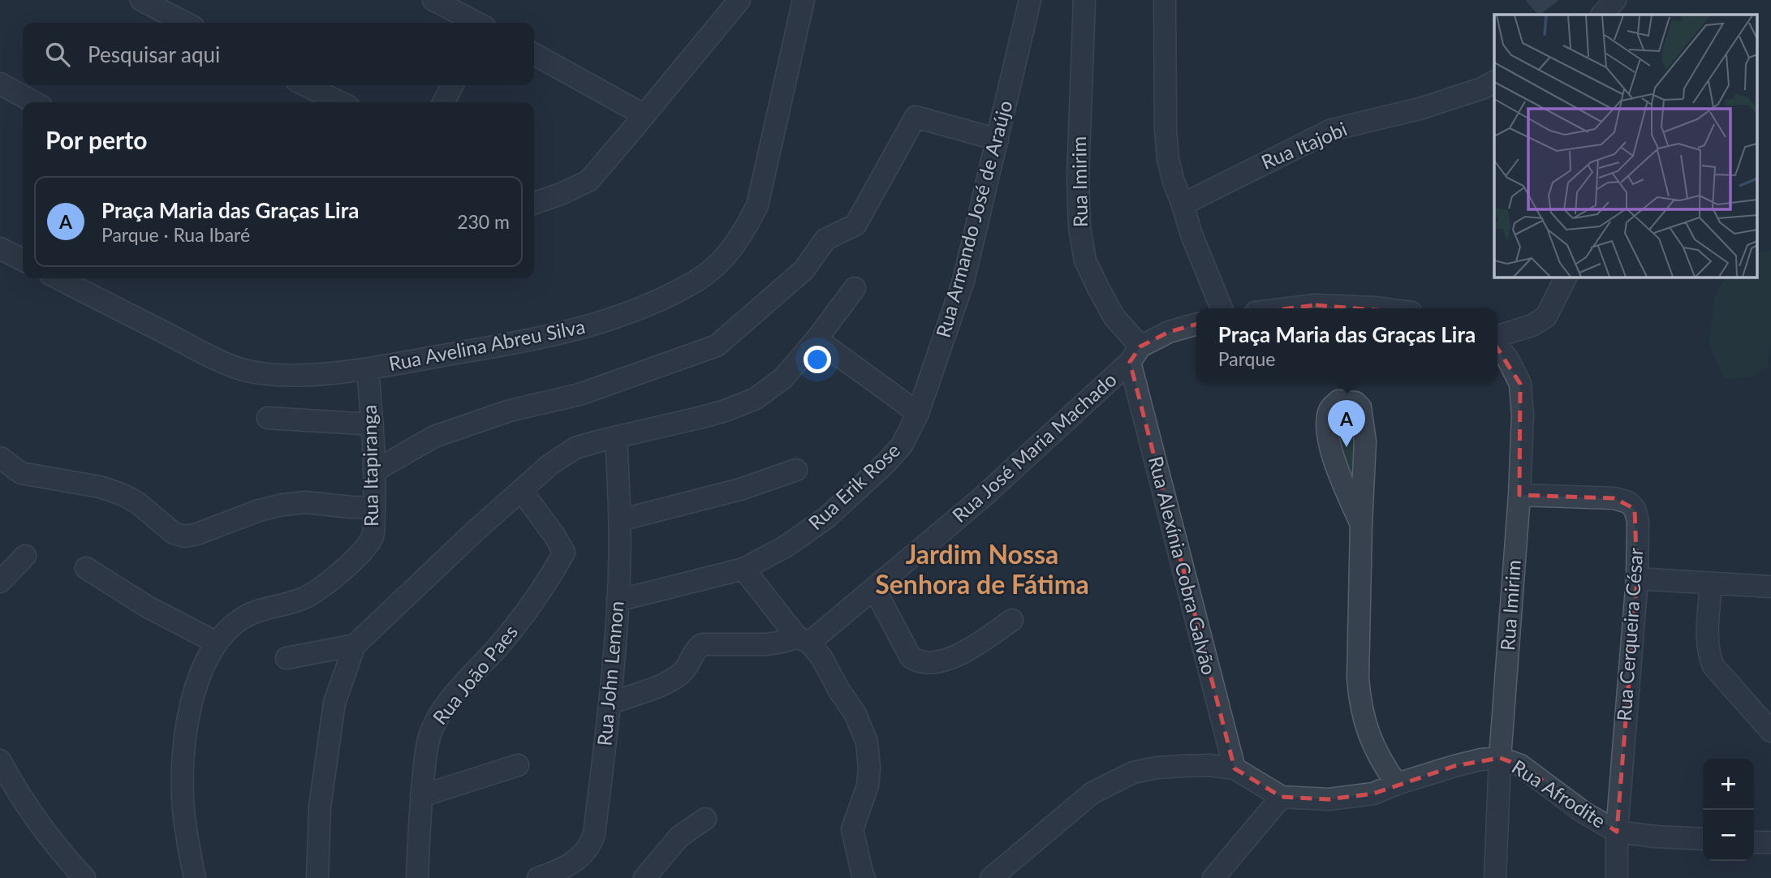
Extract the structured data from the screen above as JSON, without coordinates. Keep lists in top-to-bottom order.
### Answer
{
  "streets": {
    "street": [
      "Rua Itajobi",
      "Rua Imirim",
      "Rua Armando José de Araújo",
      "Rua Avelina Abreu Silva",
      "Rua José Maria Machado",
      "Rua Itapiranga",
      "Rua Erik Rose",
      "Rua Alexínia Cobra Galvão",
      "Rua Cerqueira César",
      "Rua John Lennon",
      "Rua João Paes",
      "Rua Afrodite"
    ]
  },
  "crossings": [
    ["Rua Imirim", "Rua José Maria Machado"],
    ["Rua Imirim", "Rua Alexínia Cobra Galvão"],
    ["Rua Imirim", "Rua Cerqueira César"],
    ["Rua Imirim", "Rua Afrodite"],
    ["Rua Armando José de Araújo", "Rua Erik Rose"],
    ["Rua Avelina Abreu Silva", "Rua Itapiranga"],
    ["Rua José Maria Machado", "Rua Alexínia Cobra Galvão"],
    ["Rua Erik Rose", "Rua John Lennon"],
    ["Rua Cerqueira César", "Rua Afrodite"]
  ],
  "districts": ["Jardim Nossa Senhora de Fátima"],
  "page": {
    "search": "Pesquisar aqui",
    "heading": "Por perto",
    "list": [
      {
        "mark": "A",
        "name": "Praça Maria das Graças Lira",
        "note": "Parque · Rua Ibaré",
        "value": "230 m"
      }
    ],
    "popup": ["Praça Maria das Graças Lira", "Parque"],
    "pins": "A",
    "map_buttons": ["+", "−"]
  }
}
